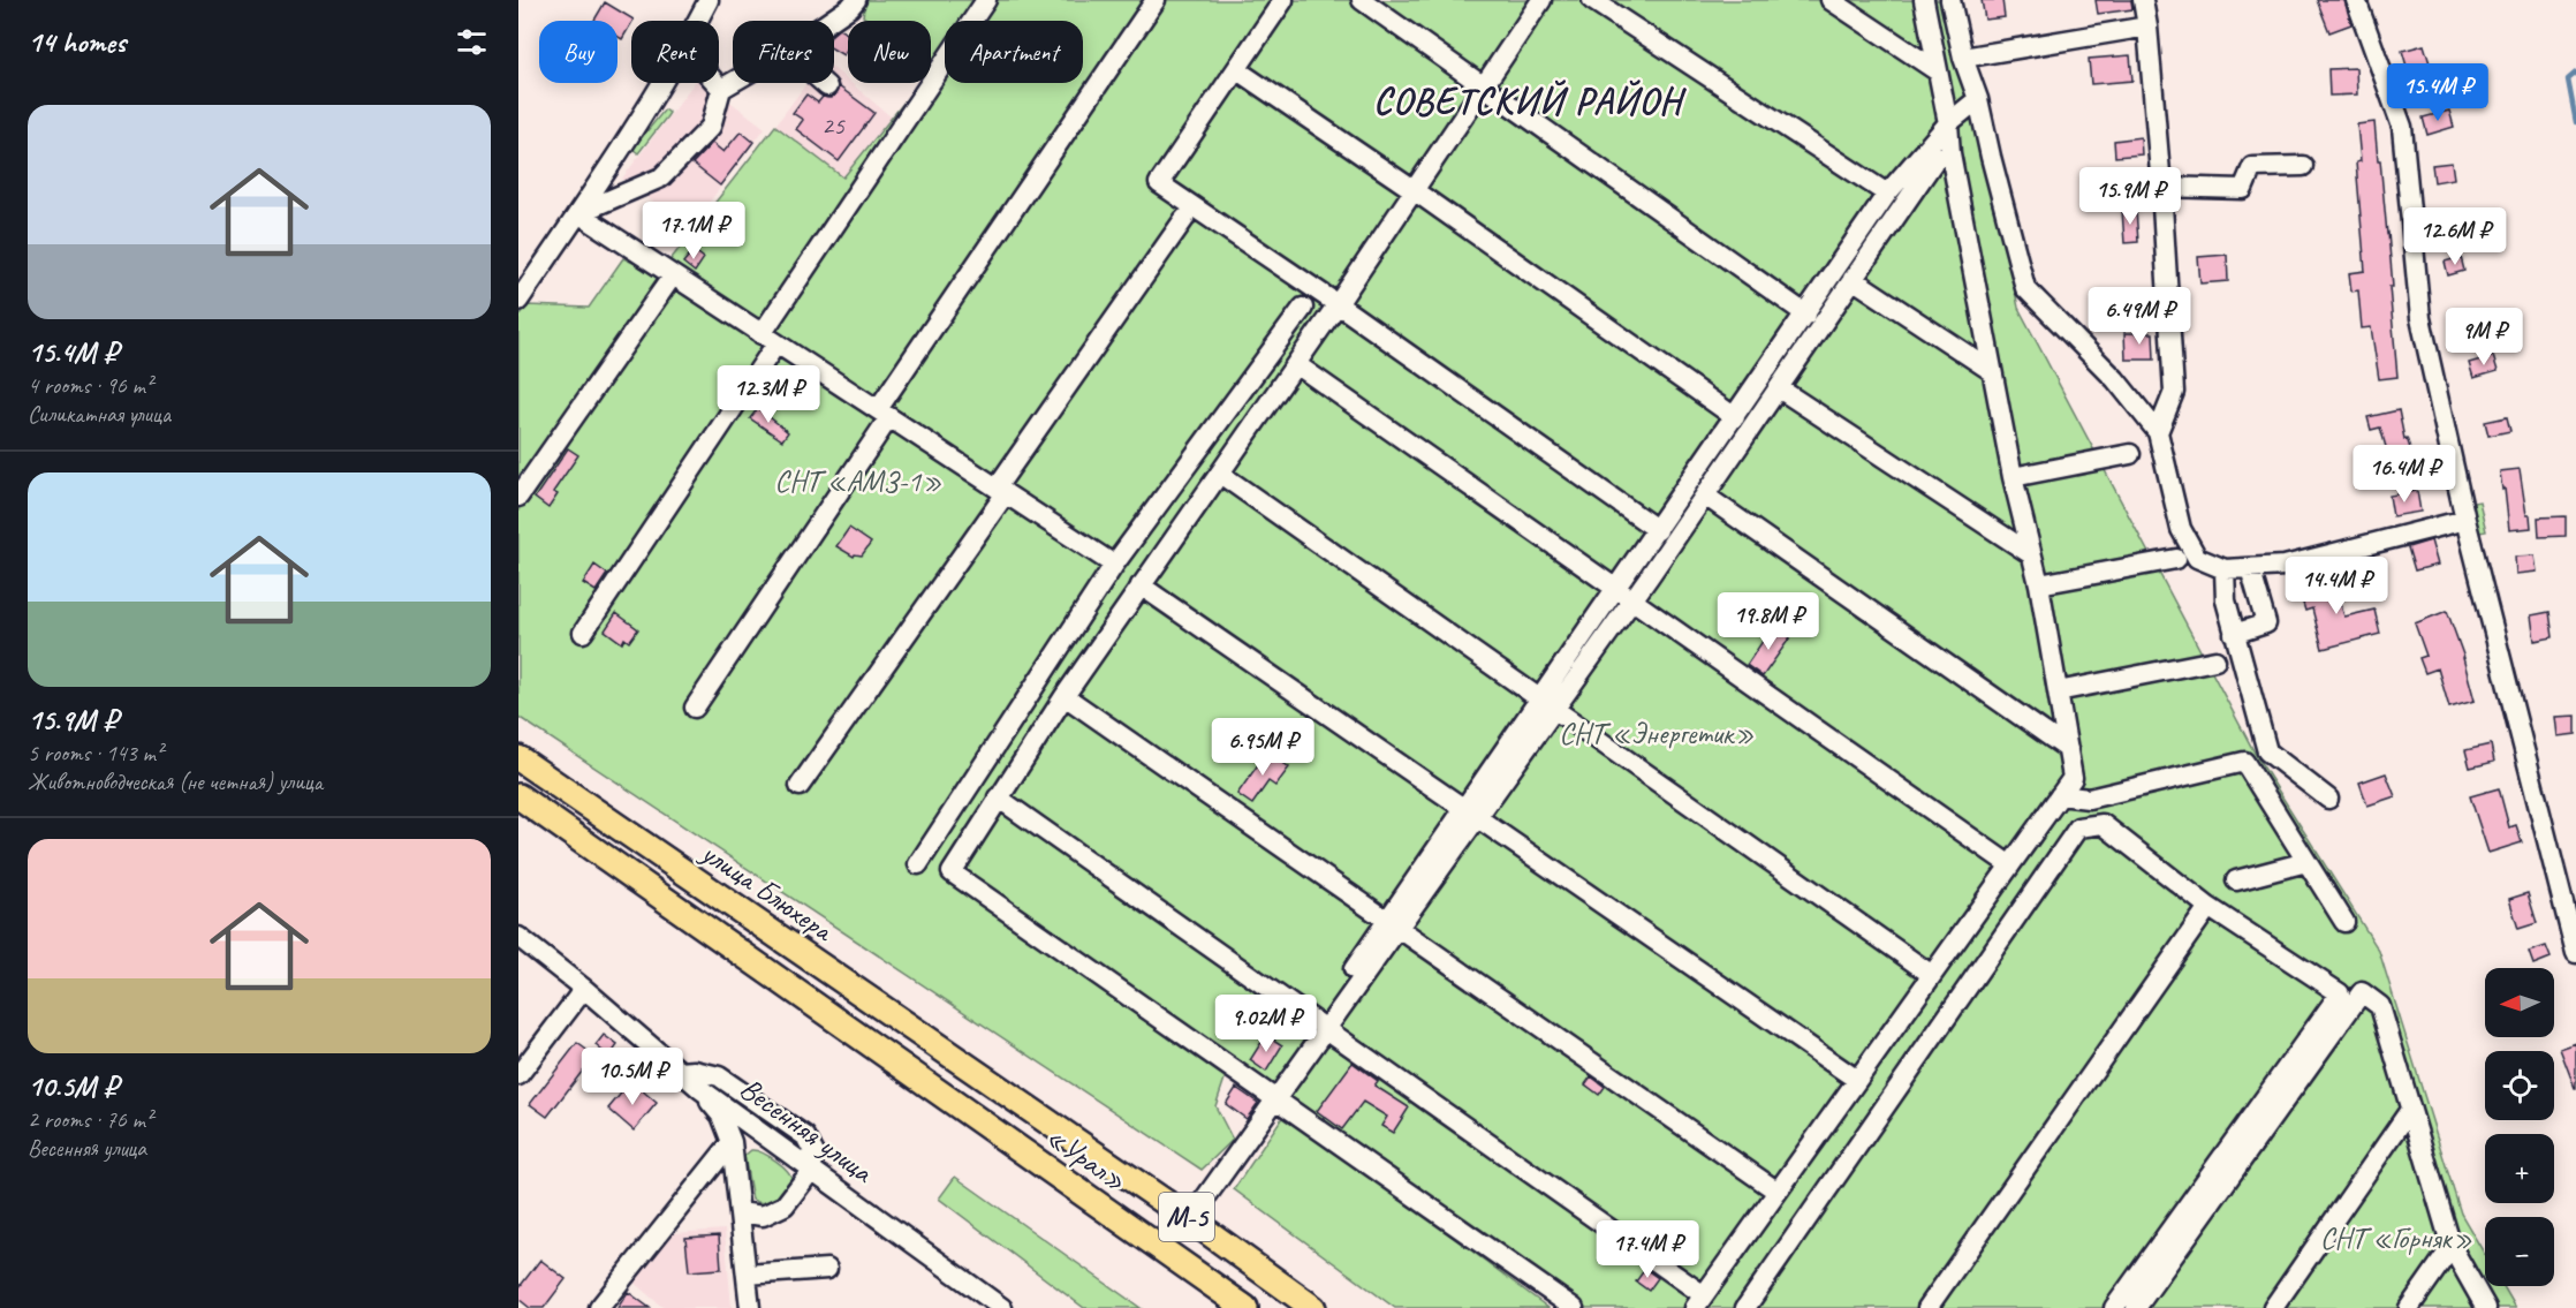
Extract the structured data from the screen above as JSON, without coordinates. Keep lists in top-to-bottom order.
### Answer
{
  "streets": {
    "main road": ["улица Блюхера", "«Урал»", "М-5"],
    "street": ["Весенняя улица"]
  },
  "crossings": [
    ["улица Блюхера", "«Урал»"]
  ],
  "districts": ["СОВЕТСКИЙ РАЙОН"],
  "parks": ["СНТ «АМЗ-1»", "СНТ «Энергетик»", "СНТ «Горняк»"],
  "house_numbers": ["25"],
  "north": "left",
  "page": {
    "heading": "14 homes",
    "chip": [
      "Buy",
      "Rent",
      "Filters",
      "New",
      "Apartment"
    ],
    "price": [
      "15.4M ₽",
      "15.9M ₽",
      "17.1M ₽",
      "12.6M ₽",
      "6.49M ₽",
      "9M ₽",
      "12.3M ₽",
      "16.4M ₽",
      "14.4M ₽",
      "19.8M ₽",
      "6.95M ₽",
      "9.02M ₽",
      "10.5M ₽",
      "17.4M ₽"
    ],
    "list": [
      {
        "name": "15.4M ₽",
        "note": "4 rooms · 96 m² · Силикатная улица"
      },
      {
        "name": "15.9M ₽",
        "note": "5 rooms · 143 m² · Животноводческая (не четная) улица"
      },
      {
        "name": "10.5M ₽",
        "note": "2 rooms · 76 m² · Весенняя улица"
      }
    ],
    "map_buttons": ["+", "−"]
  }
}
